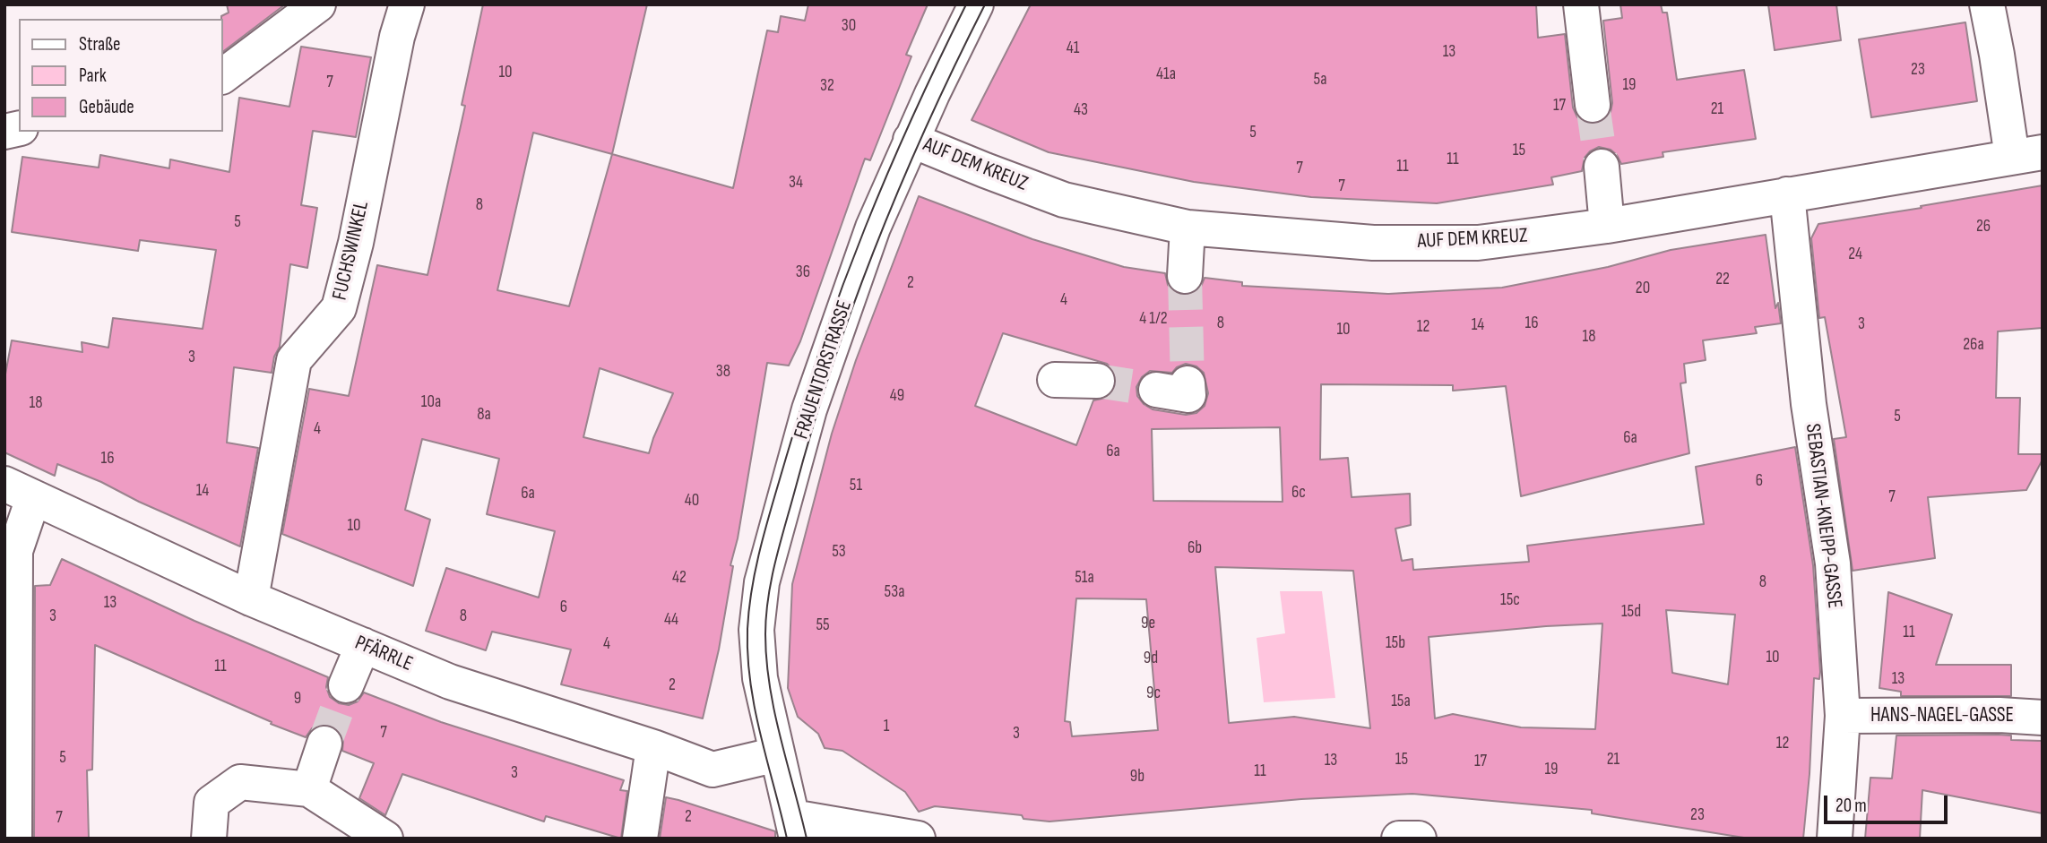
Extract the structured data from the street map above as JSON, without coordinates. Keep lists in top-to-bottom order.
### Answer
{
  "streets": {
    "street": [
      "AUF DEM KREUZ",
      "FUCHSWINKEL",
      "FRAUENTORSTRASSE",
      "SEBASTIAN-KNEIPP-GASSE",
      "PFÄRRLE",
      "HANS-NAGEL-GASSE"
    ]
  },
  "crossings": [
    ["AUF DEM KREUZ", "FRAUENTORSTRASSE"],
    ["AUF DEM KREUZ", "SEBASTIAN-KNEIPP-GASSE"],
    ["FUCHSWINKEL", "PFÄRRLE"],
    ["FRAUENTORSTRASSE", "PFÄRRLE"],
    ["SEBASTIAN-KNEIPP-GASSE", "HANS-NAGEL-GASSE"]
  ],
  "house_numbers": [
    "30",
    "41",
    "13",
    "23",
    "10",
    "41a",
    "5a",
    "7",
    "19",
    "32",
    "17",
    "21",
    "43",
    "5",
    "15",
    "11",
    "11",
    "7",
    "34",
    "7",
    "8",
    "5",
    "26",
    "24",
    "36",
    "22",
    "2",
    "20",
    "4",
    "4 1/2",
    "8",
    "16",
    "3",
    "14",
    "12",
    "10",
    "18",
    "26a",
    "3",
    "38",
    "49",
    "10a",
    "18",
    "8a",
    "5",
    "4",
    "6a",
    "6a",
    "16",
    "6",
    "51",
    "14",
    "6c",
    "6a",
    "7",
    "40",
    "10",
    "6b",
    "53",
    "42",
    "51a",
    "8",
    "53a",
    "15c",
    "13",
    "6",
    "15d",
    "3",
    "8",
    "44",
    "9e",
    "55",
    "11",
    "15b",
    "4",
    "10",
    "9d",
    "11",
    "13",
    "2",
    "9c",
    "9",
    "15a",
    "1",
    "7",
    "3",
    "12",
    "5",
    "15",
    "21",
    "13",
    "17",
    "19",
    "11",
    "3",
    "9b",
    "23",
    "2",
    "7"
  ],
  "legend": ["Straße", "Park", "Gebäude"],
  "scale_bar": "20 m"
}
